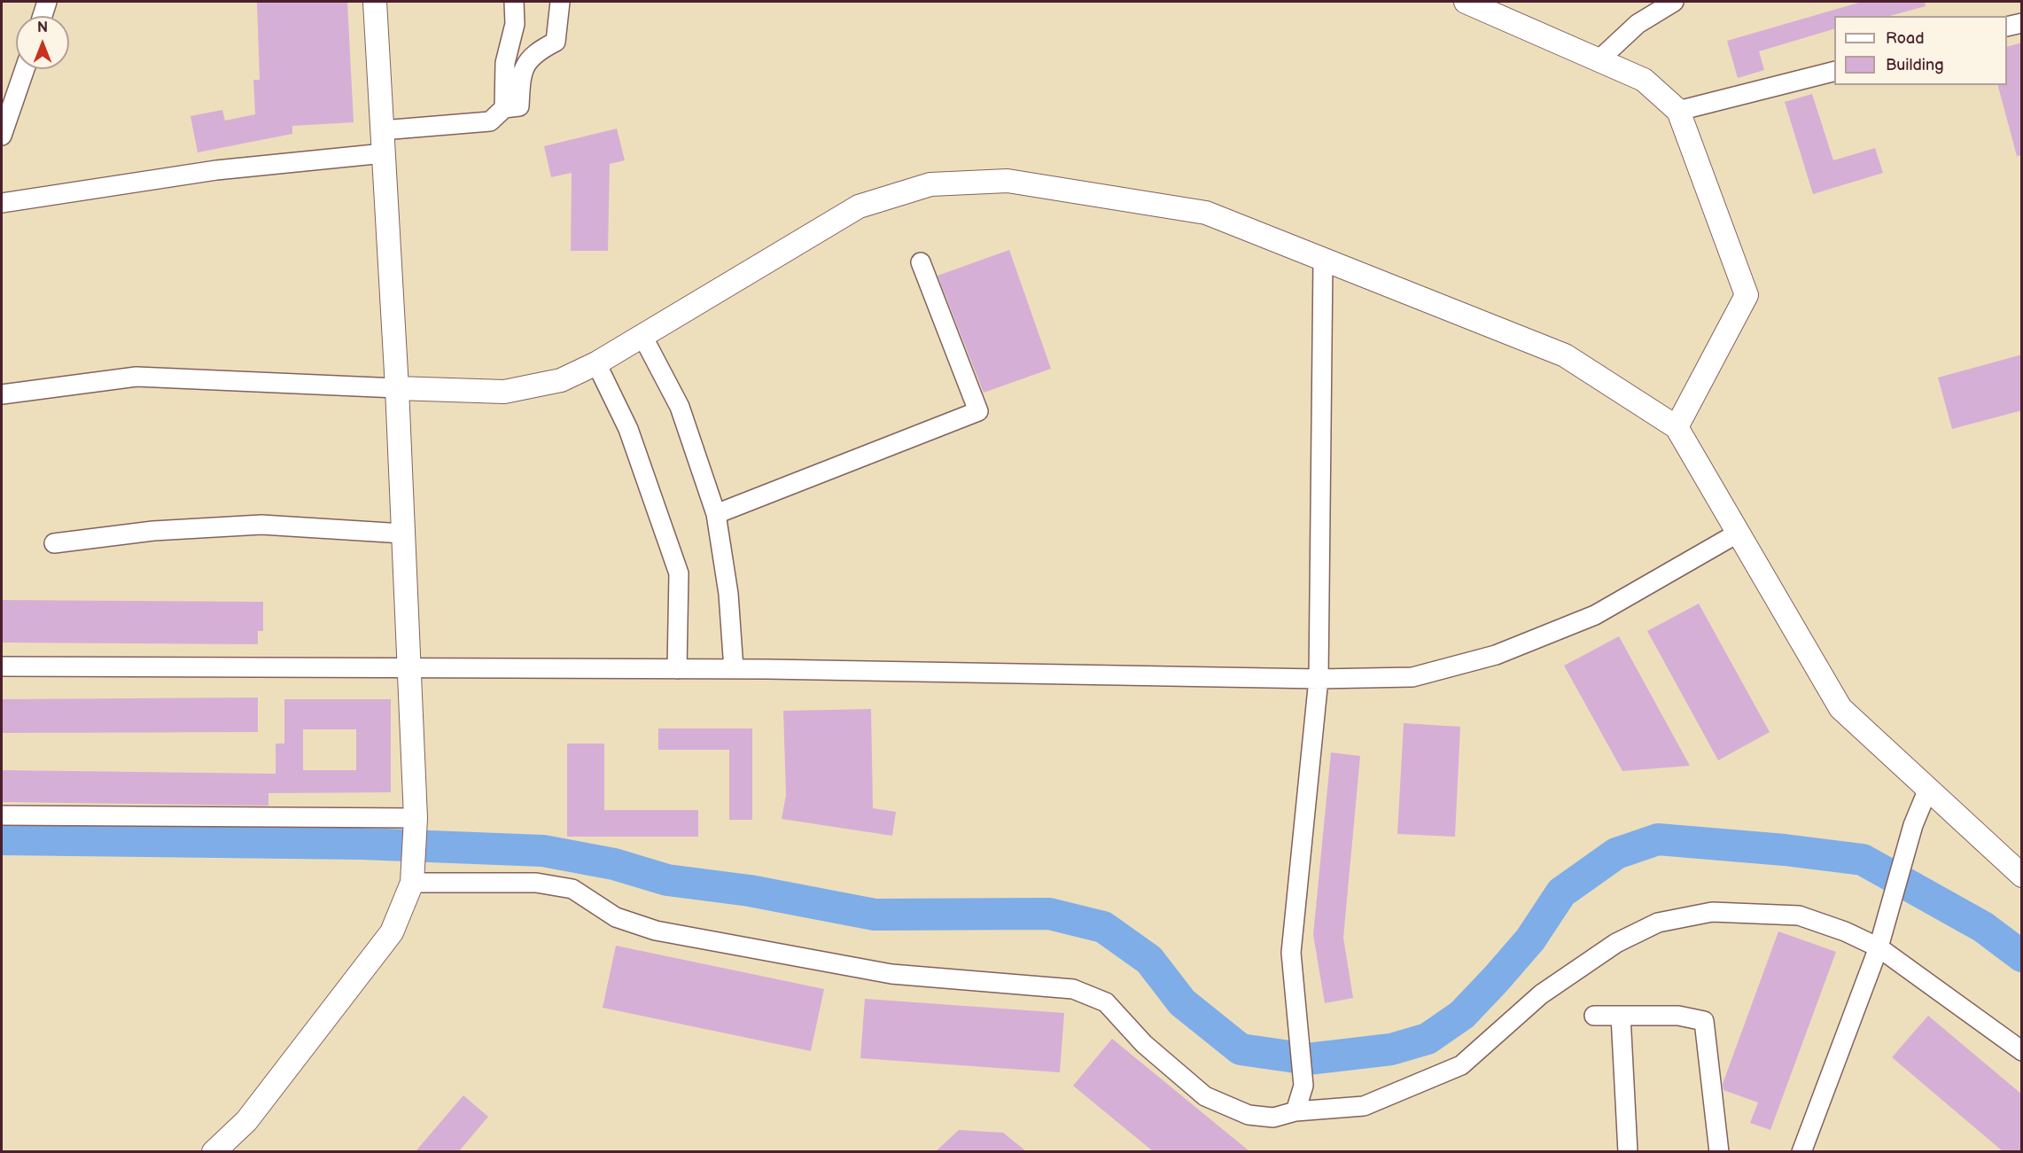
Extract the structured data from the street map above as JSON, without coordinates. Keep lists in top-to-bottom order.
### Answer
{
  "legend": ["Road", "Building"],
  "north": "top"
}
